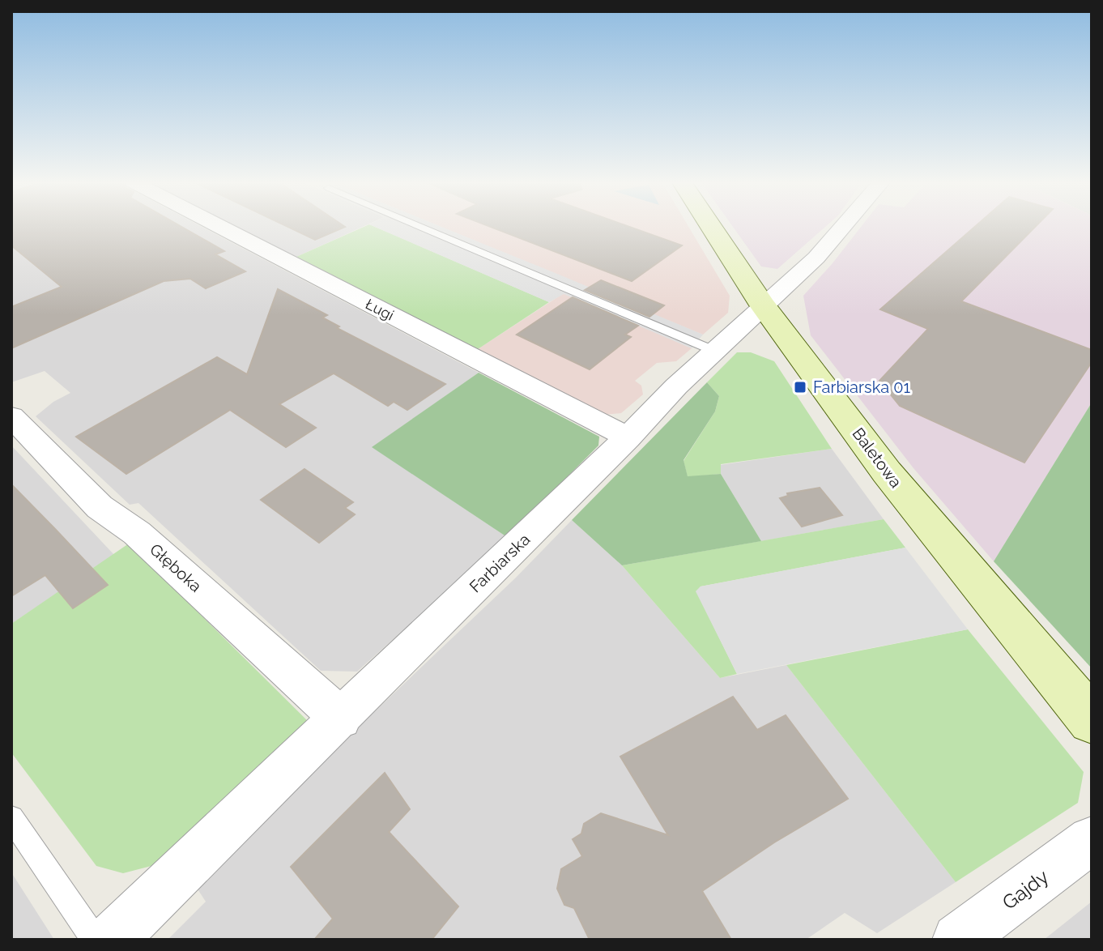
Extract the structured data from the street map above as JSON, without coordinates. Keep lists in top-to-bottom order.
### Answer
{
  "streets": {
    "street": [
      "Ługi",
      "Baletowa",
      "Farbiarska",
      "Głęboka",
      "Gajdy"
    ]
  },
  "crossings": [
    ["Ługi", "Farbiarska"],
    ["Baletowa", "Farbiarska"],
    ["Farbiarska", "Głęboka"]
  ],
  "places": {
    "transit": ["Farbiarska 01"]
  }
}
